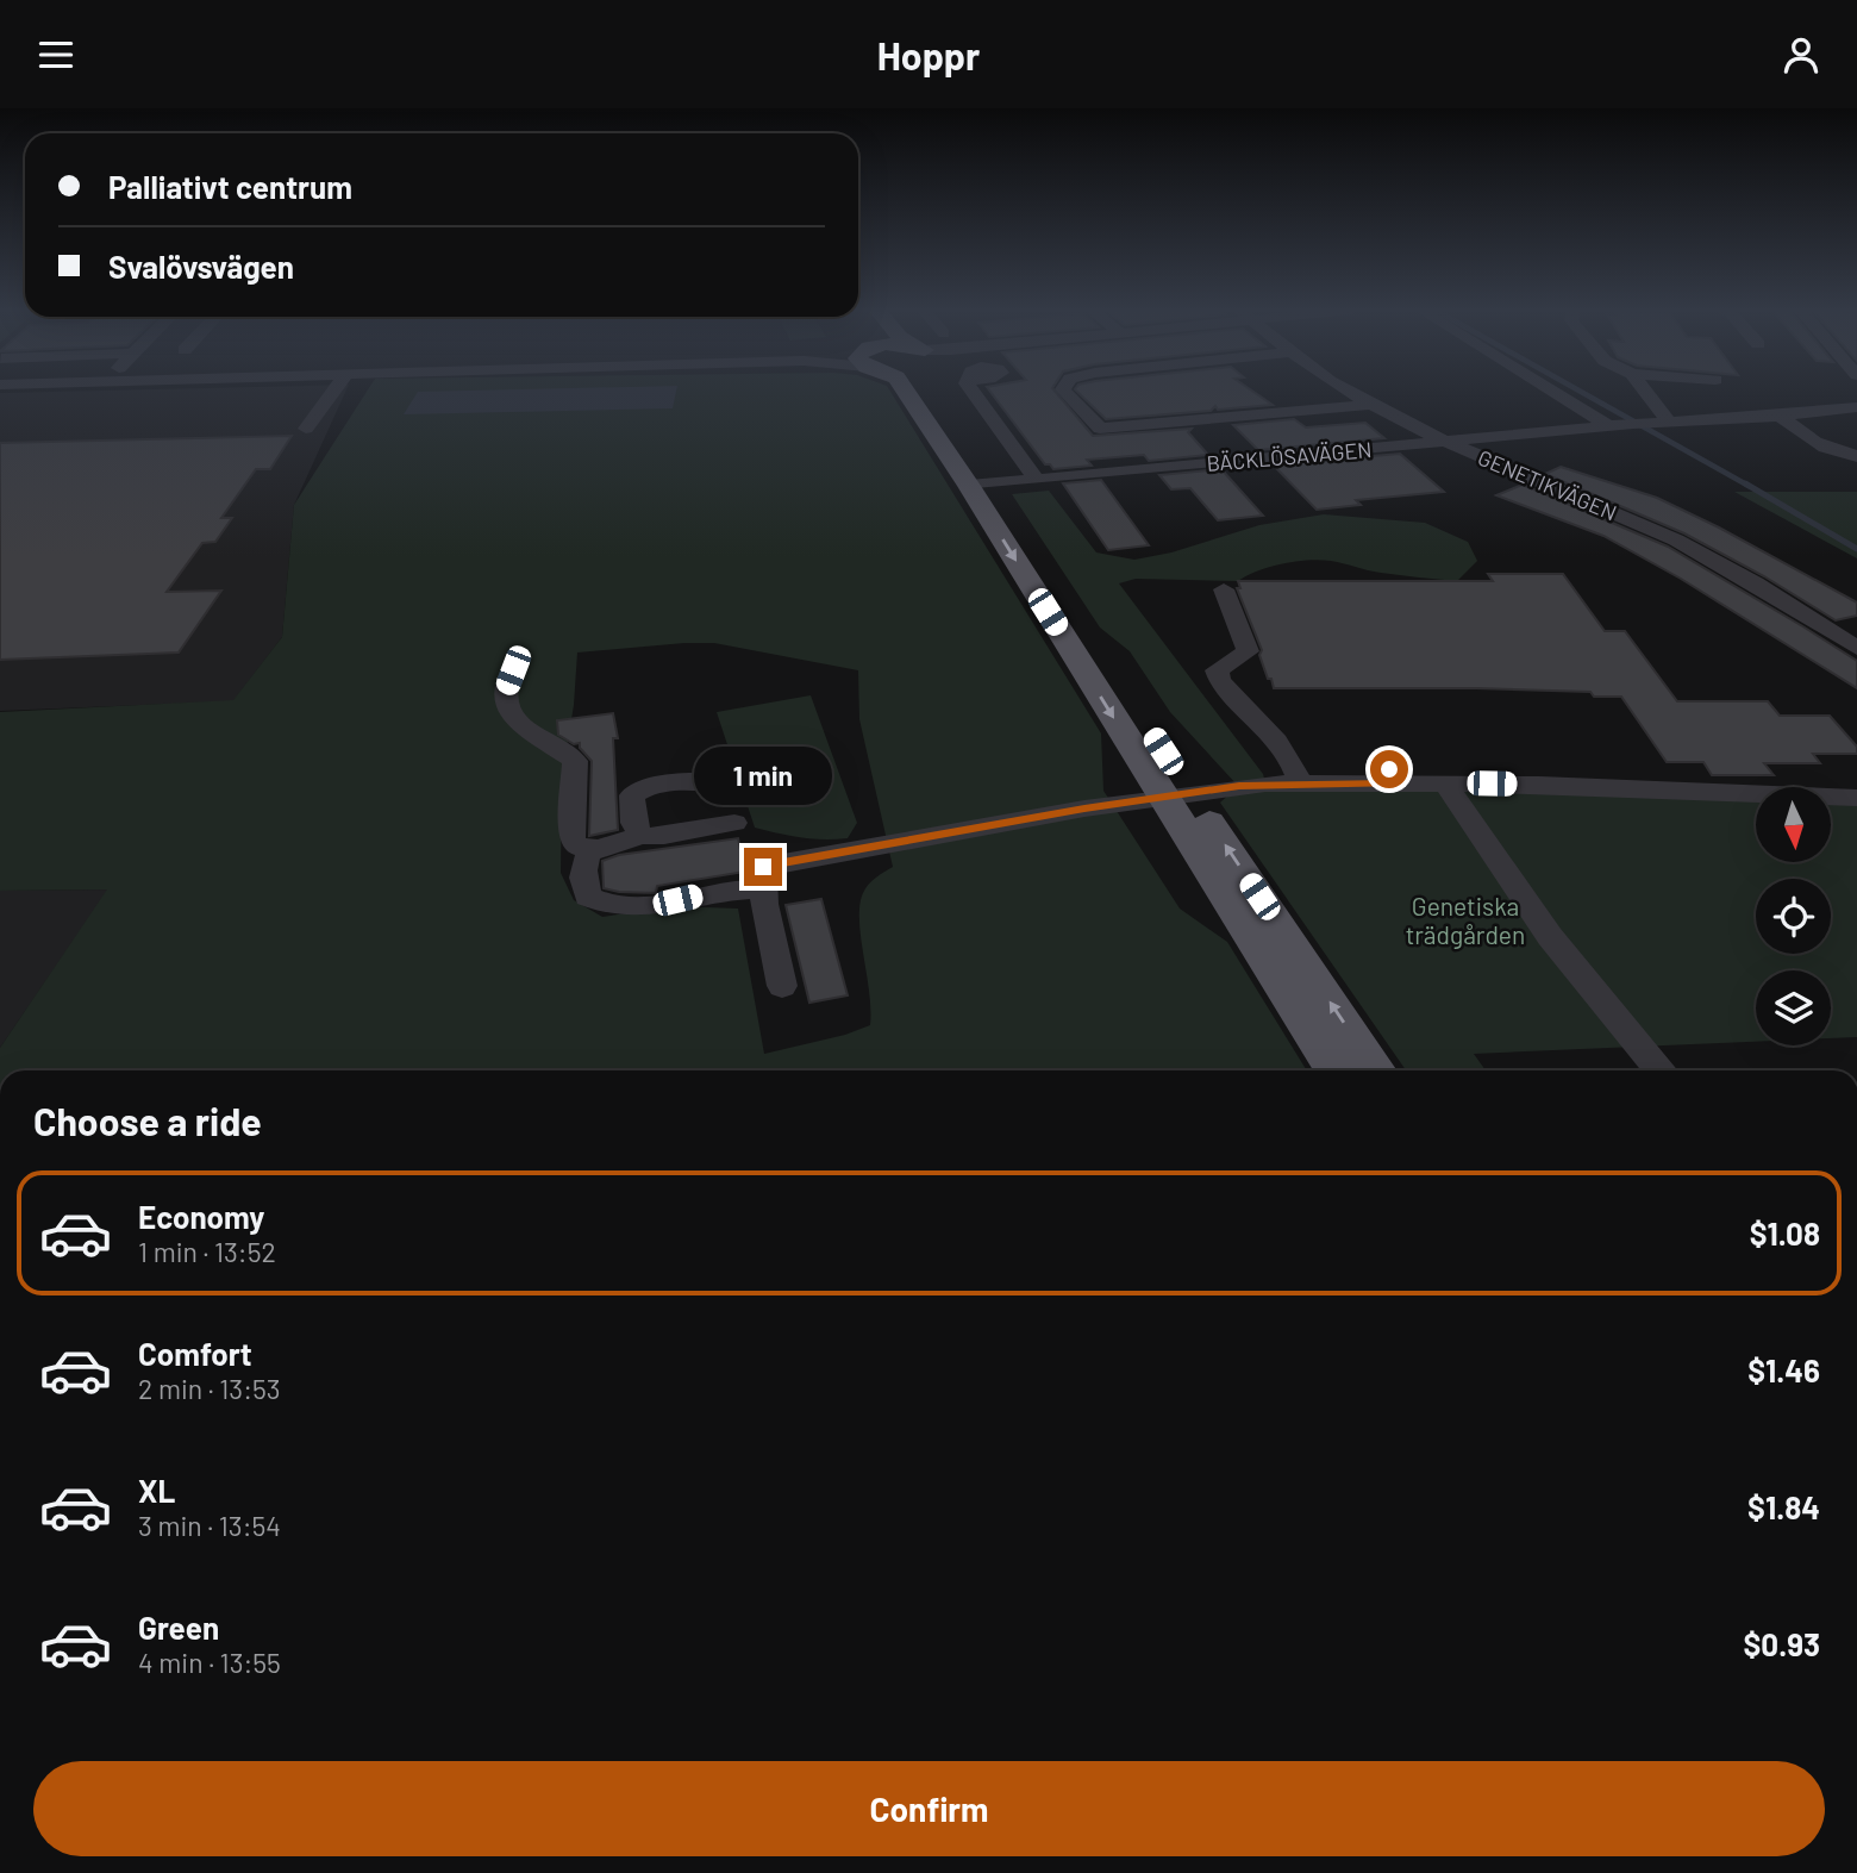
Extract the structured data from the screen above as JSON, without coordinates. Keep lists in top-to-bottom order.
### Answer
{
  "streets": {
    "street": ["BÄCKLÖSAVÄGEN", "GENETIKVÄGEN"]
  },
  "crossings": [
    ["BÄCKLÖSAVÄGEN", "GENETIKVÄGEN"]
  ],
  "parks": ["Genetiska trädgården"],
  "north": "bottom",
  "page": {
    "header": "Hoppr",
    "banner": ["Palliativt centrum", "Svalövsvägen"],
    "bubble": "1 min",
    "heading": "Choose a ride",
    "list": [
      {
        "name": "Economy",
        "note": "1 min · 13:52",
        "value": "$1.08"
      },
      {
        "name": "Comfort",
        "note": "2 min · 13:53",
        "value": "$1.46"
      },
      {
        "name": "XL",
        "note": "3 min · 13:54",
        "value": "$1.84"
      },
      {
        "name": "Green",
        "note": "4 min · 13:55",
        "value": "$0.93"
      }
    ],
    "buttons": "Confirm"
  }
}
